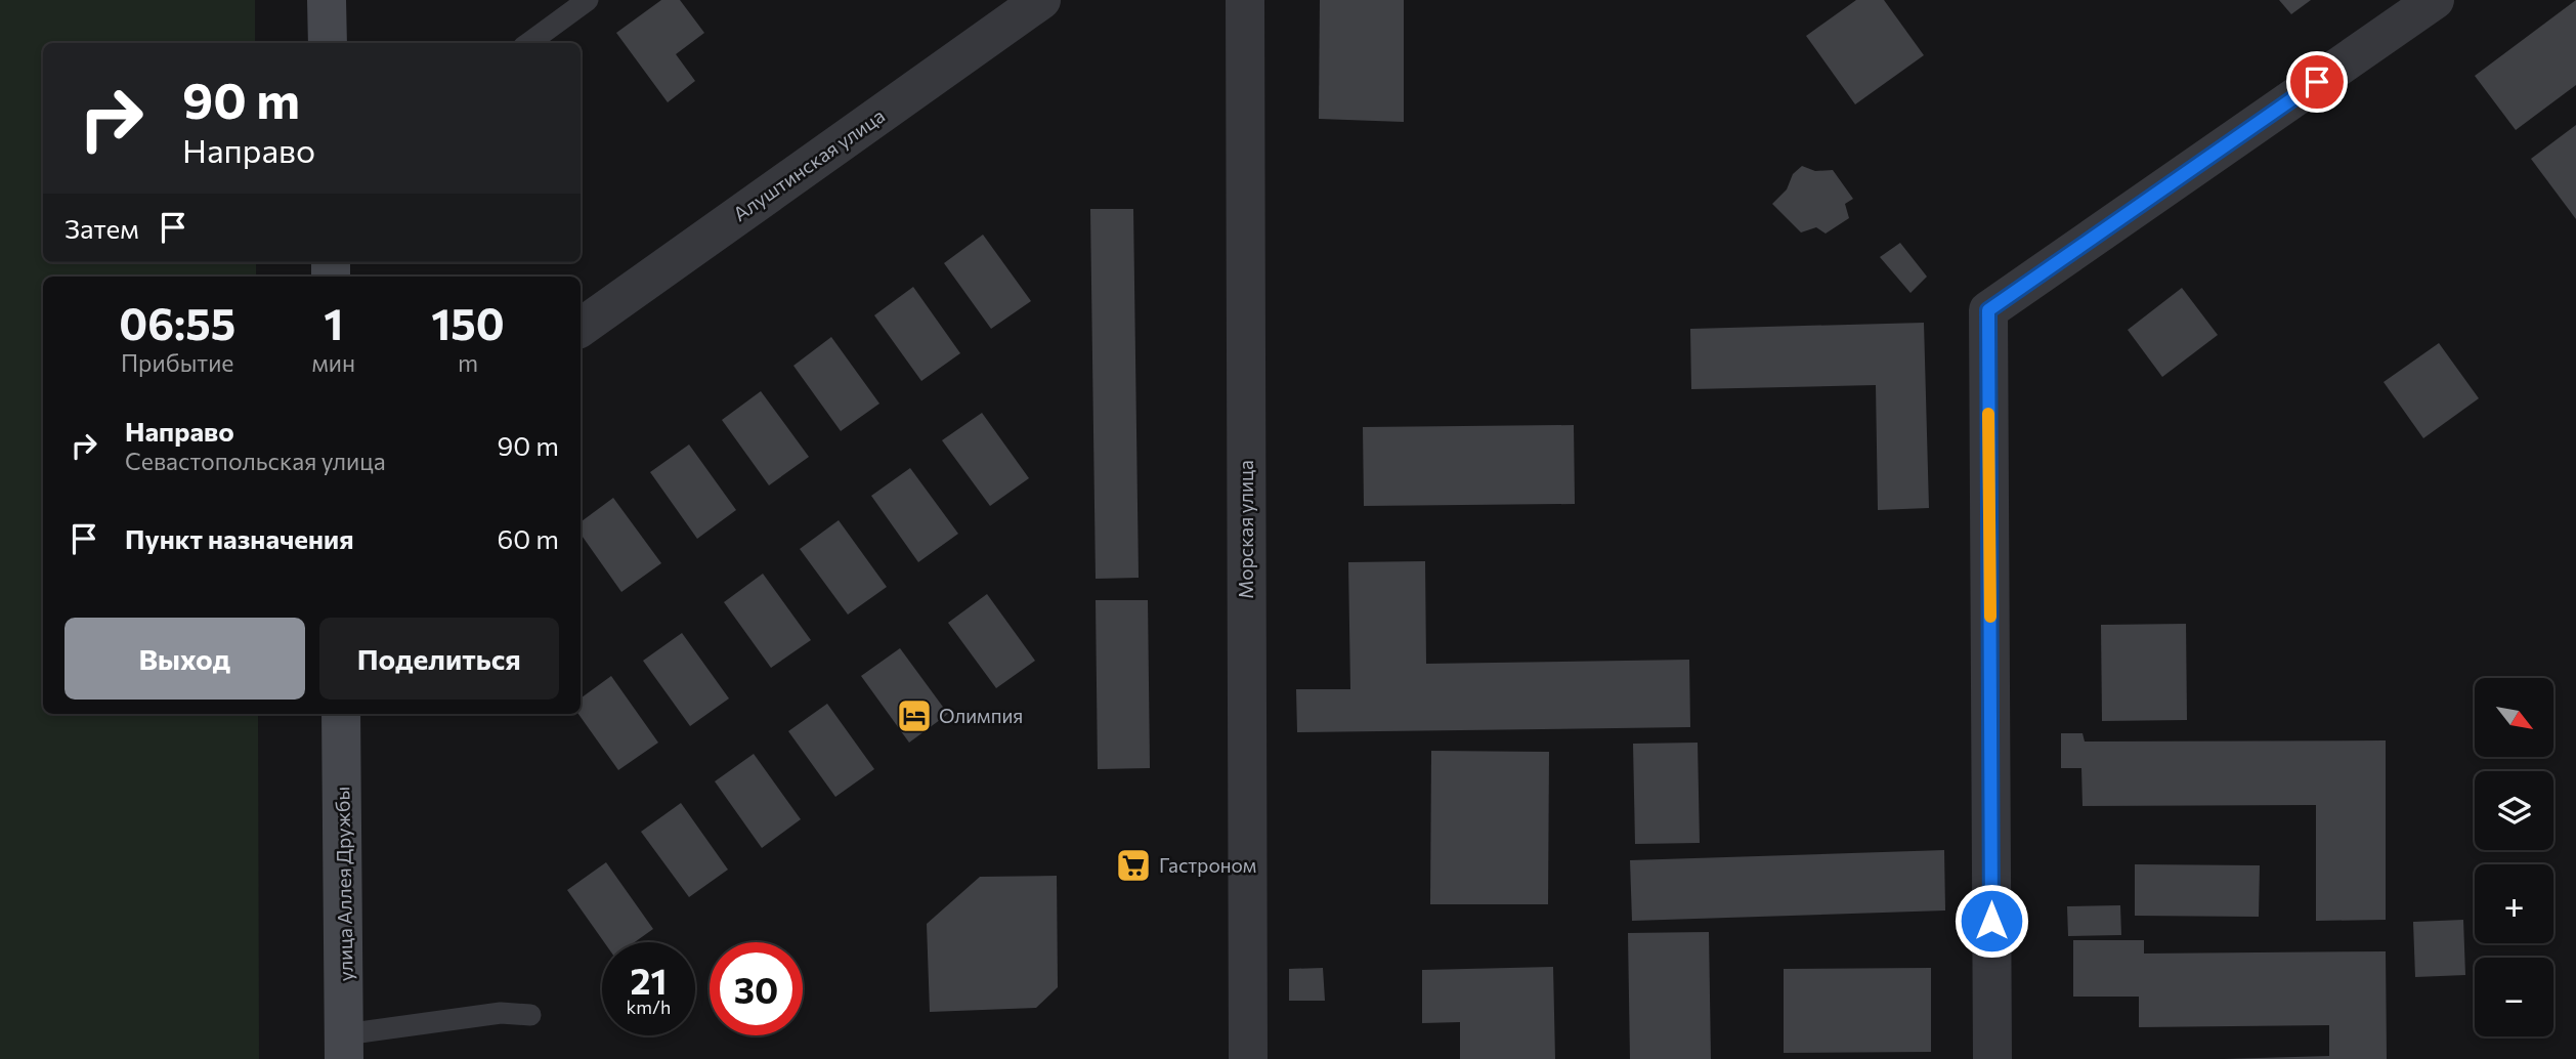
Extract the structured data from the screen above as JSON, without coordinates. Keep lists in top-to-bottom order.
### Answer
{
  "streets": {
    "main road": ["улица Аллея Дружбы"],
    "street": ["Алуштинская улица", "Морская улица"]
  },
  "places": {
    "hotel": ["Олимпия"],
    "supermarket": ["Гастроном"]
  },
  "north": "bottom right",
  "page": {
    "turn": ["90 m", "Направо"],
    "then": "Затем",
    "eta": [
      "06:55",
      "Прибытие",
      "1",
      "мин",
      "150",
      "m"
    ],
    "list": [
      {
        "name": "Направо",
        "note": "Севастопольская улица",
        "value": "90 m"
      },
      {
        "name": "Пункт назначения",
        "value": "60 m"
      }
    ],
    "buttons": ["Выход", "Поделиться"],
    "map_buttons": ["+", "−"],
    "speed": "21 km/h",
    "limit": "30"
  }
}
